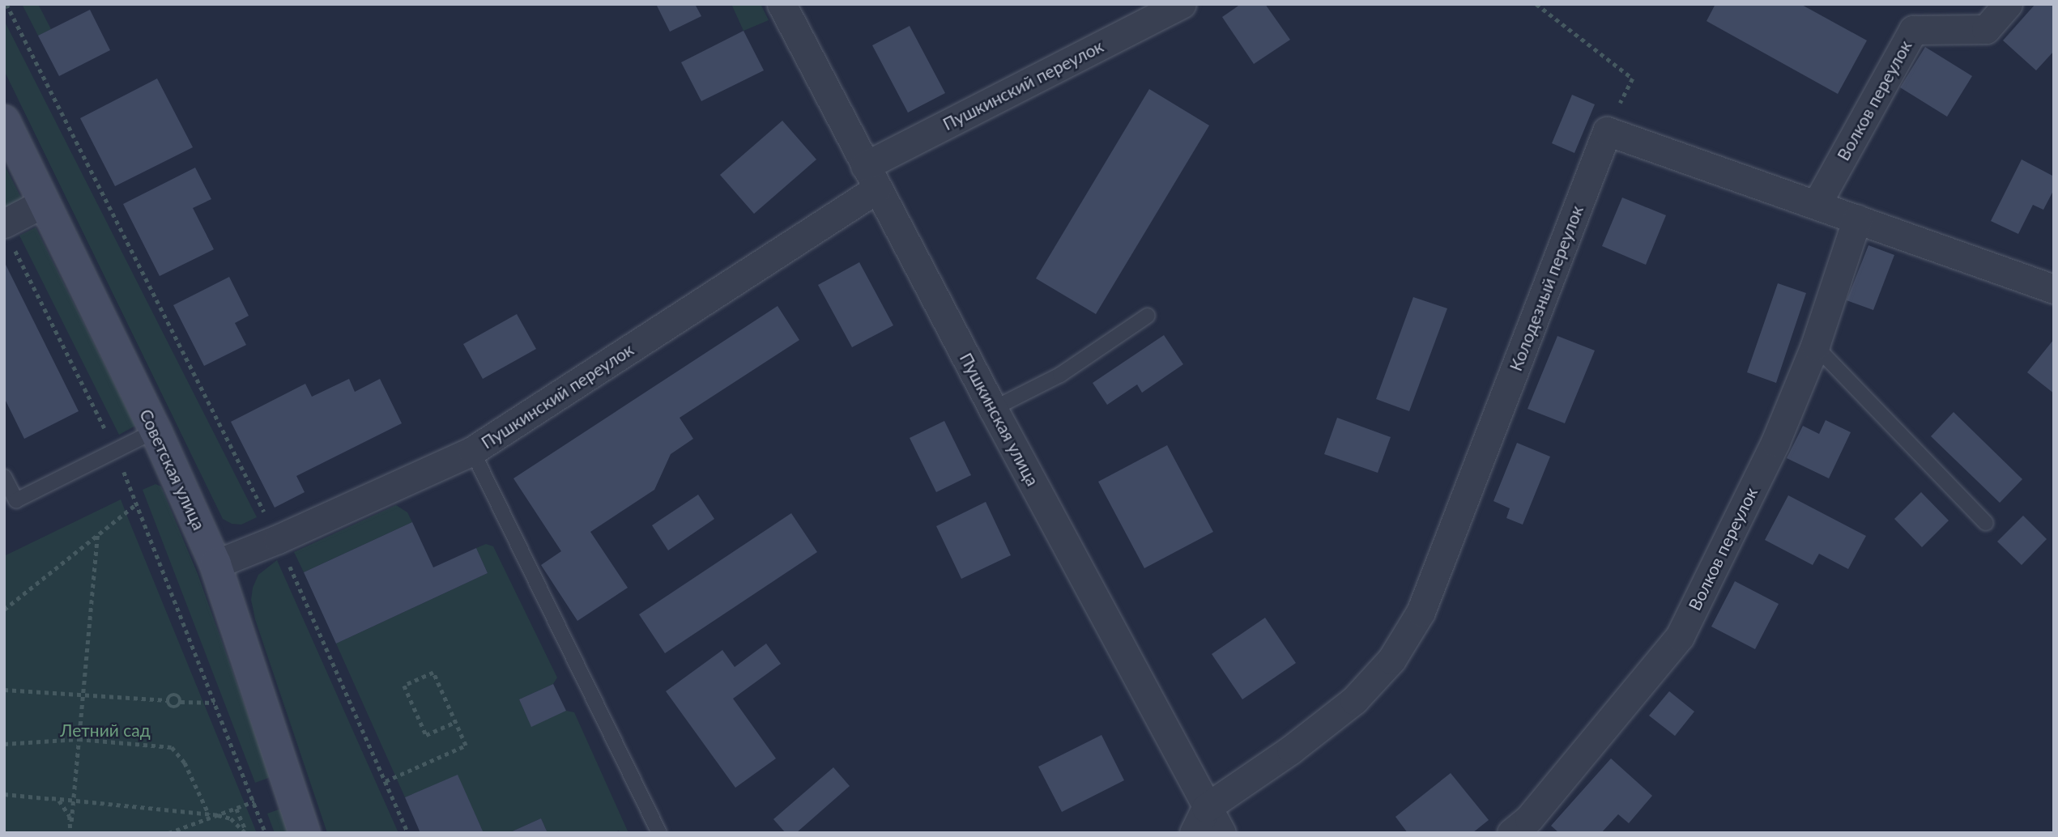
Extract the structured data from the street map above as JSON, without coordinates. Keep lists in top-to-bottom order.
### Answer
{
  "streets": {
    "street": [
      "Пушкинский переулок",
      "Волков переулок",
      "Колодезный переулок",
      "Пушкинская улица",
      "Советская улица"
    ]
  },
  "crossings": [
    ["Пушкинский переулок", "Пушкинская улица"],
    ["Пушкинский переулок", "Советская улица"],
    ["Колодезный переулок", "Пушкинская улица"]
  ],
  "parks": ["Летний сад"]
}
